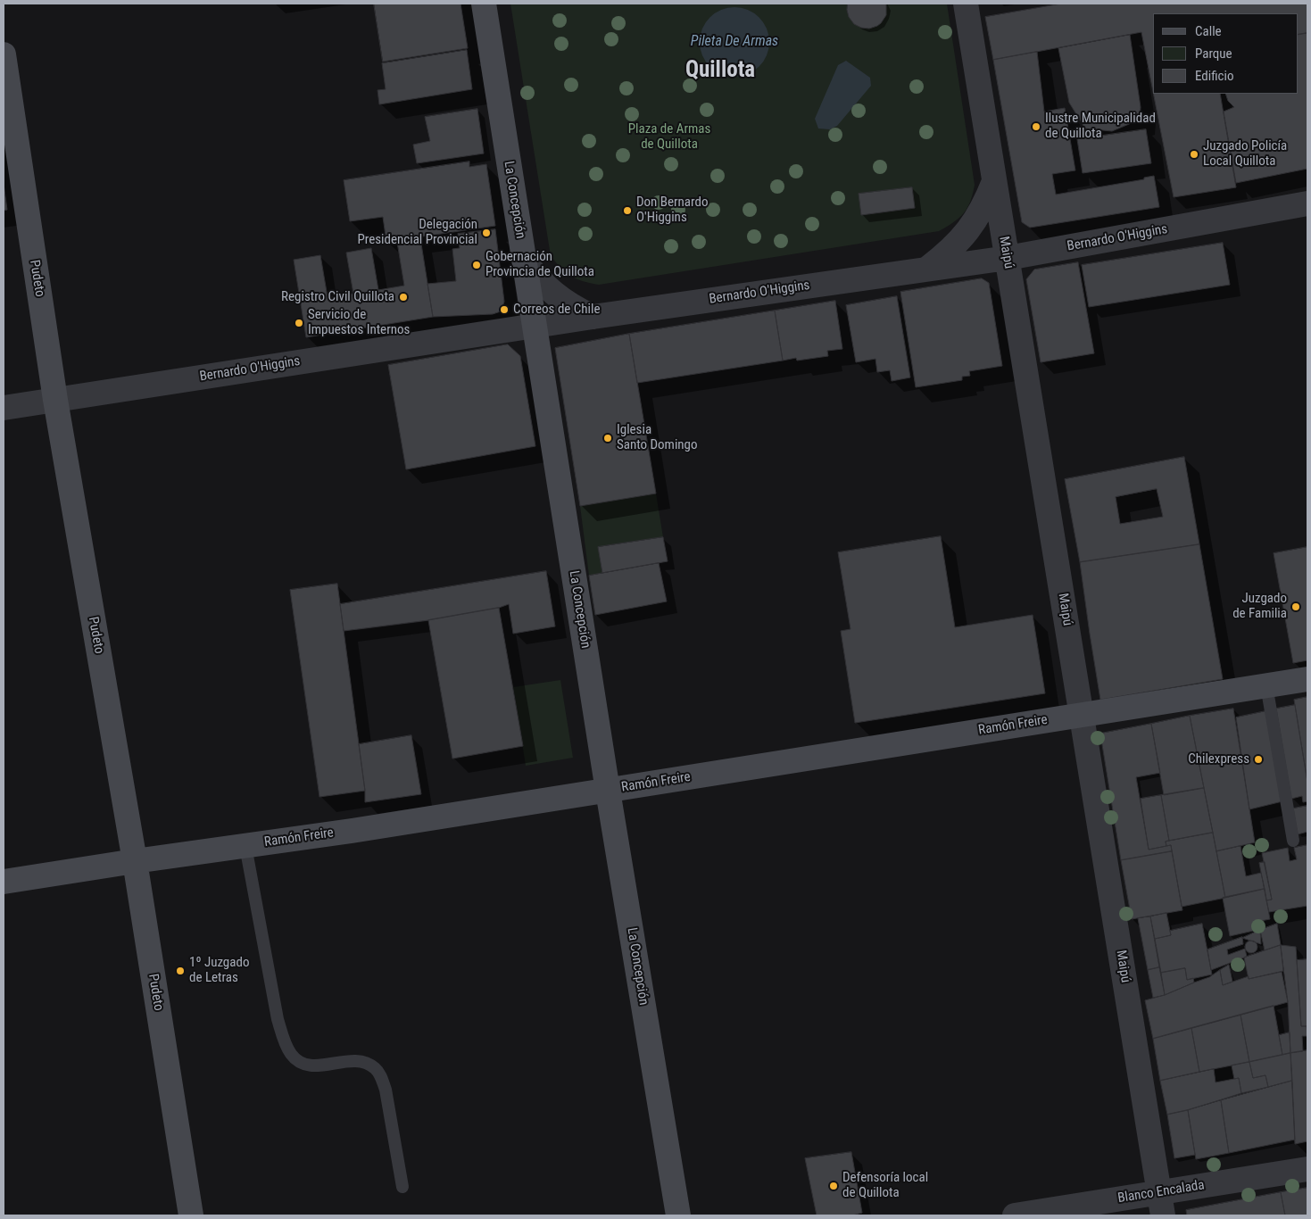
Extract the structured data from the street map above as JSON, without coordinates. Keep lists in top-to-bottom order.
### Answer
{
  "streets": {
    "main road": ["La Concepción", "Pudeto", "Ramón Freire"],
    "street": ["Bernardo O'Higgins", "Maipú", "Blanco Encalada"]
  },
  "crossings": [
    ["La Concepción", "Bernardo O'Higgins"],
    ["La Concepción", "Ramón Freire"],
    ["Bernardo O'Higgins", "Maipú"],
    ["Bernardo O'Higgins", "Pudeto"],
    ["Maipú", "Ramón Freire"],
    ["Maipú", "Blanco Encalada"],
    ["Pudeto", "Ramón Freire"]
  ],
  "districts": ["Quillota"],
  "water": ["Pileta De Armas"],
  "parks": ["Plaza de Armas de Quillota"],
  "places": [
    "Ilustre Municipalidad de Quillota",
    "Juzgado Policía Local Quillota",
    "Don Bernardo O'Higgins",
    "Delegación Presidencial Provincial",
    "Gobernación Provincia de Quillota",
    "Registro Civil Quillota",
    "Correos de Chile",
    "Servicio de Impuestos Internos",
    "Iglesia Santo Domingo",
    "Juzgado de Familia",
    "Chilexpress",
    "1º Juzgado de Letras",
    "Defensoría local de Quillota"
  ],
  "legend": ["Calle", "Parque", "Edificio"]
}
